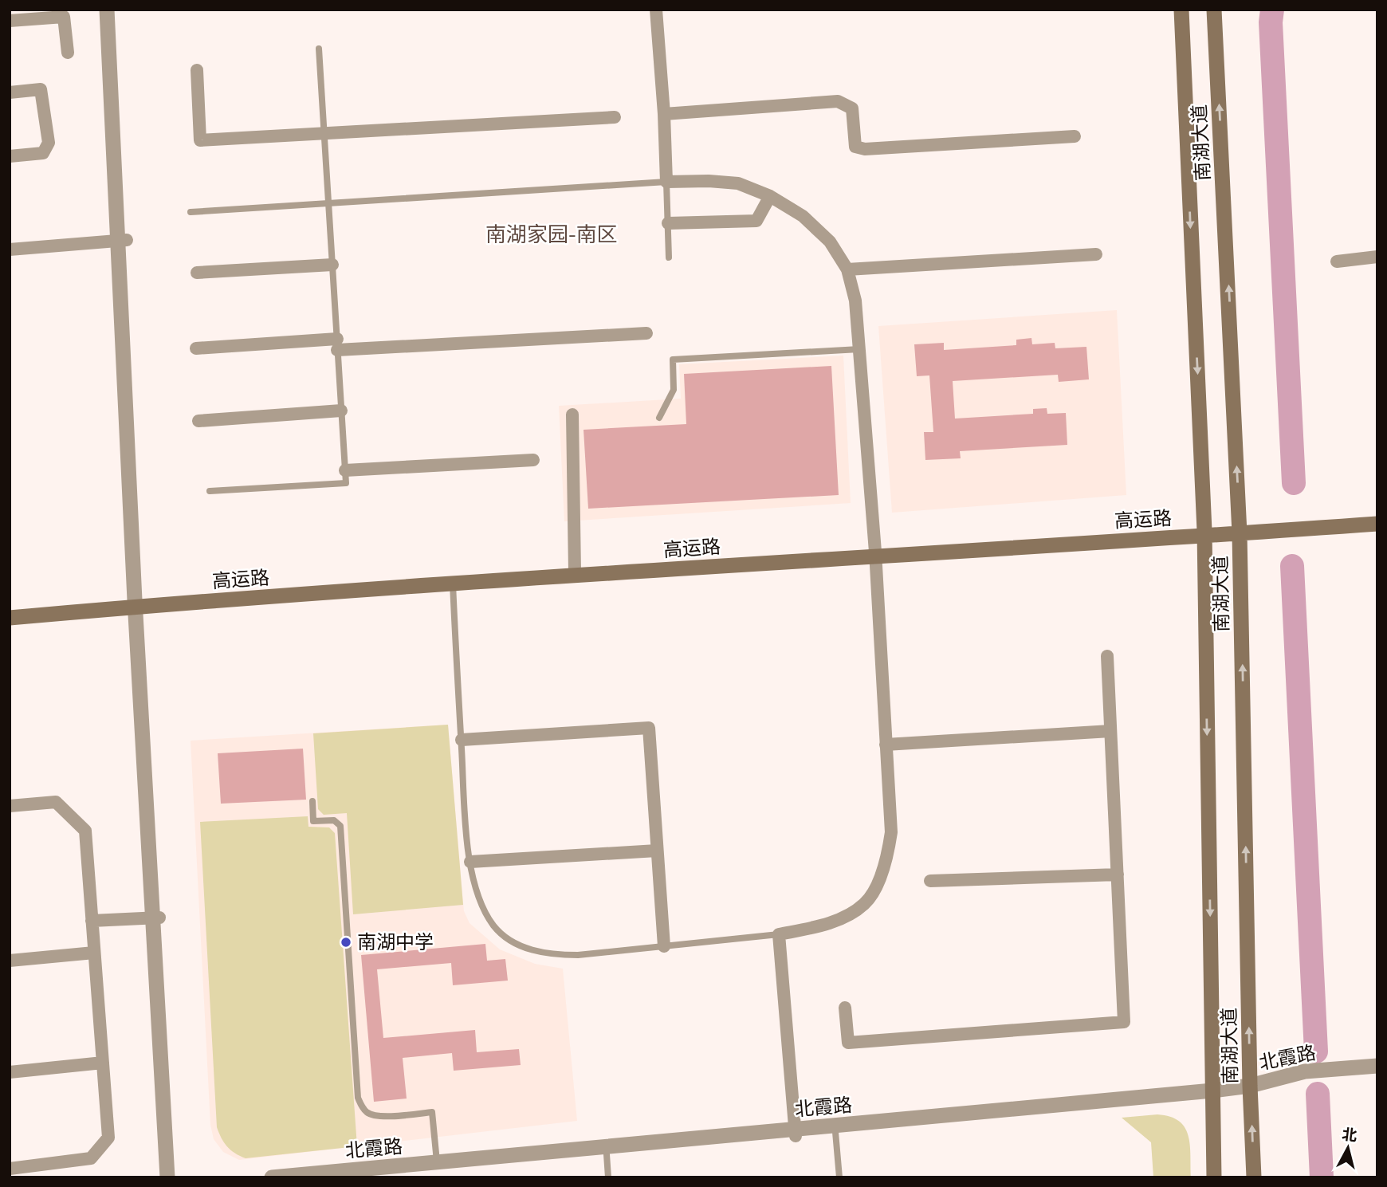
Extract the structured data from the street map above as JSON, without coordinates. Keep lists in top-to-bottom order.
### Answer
{
  "streets": {
    "main road": ["南湖大道", "高运路"],
    "street": ["北霞路"]
  },
  "crossings": [
    ["南湖大道", "高运路"],
    ["南湖大道", "北霞路"]
  ],
  "districts": ["南湖家园-南区"],
  "places": ["南湖中学"],
  "north": "top"
}
